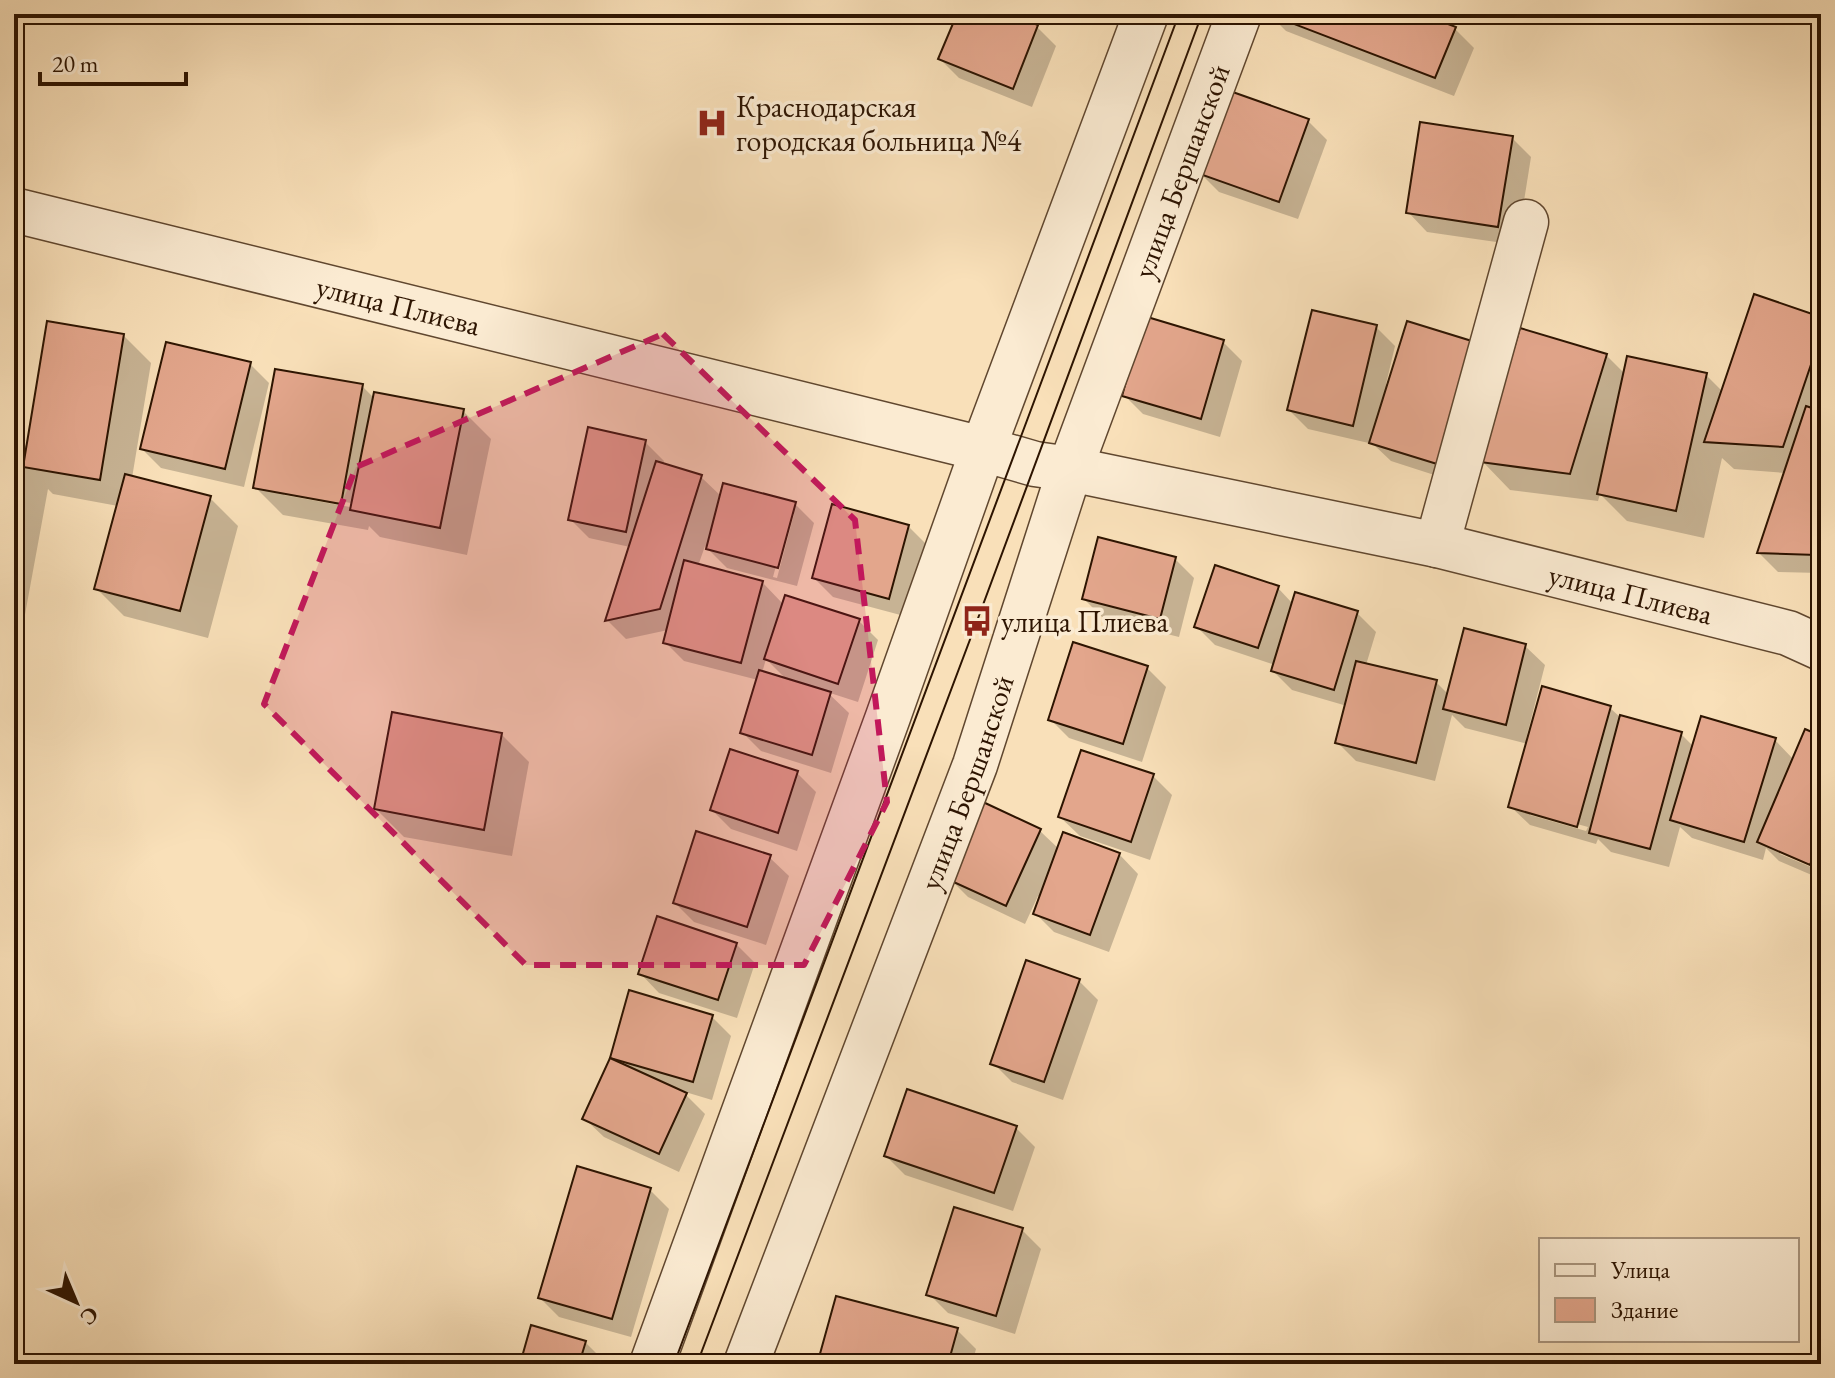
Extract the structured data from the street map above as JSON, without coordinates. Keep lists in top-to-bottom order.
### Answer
{
  "streets": {
    "street": ["улица Бершанской", "улица Плиева"]
  },
  "crossings": [
    ["улица Бершанской", "улица Плиева"]
  ],
  "places": {
    "hospital": ["Краснодарская городская больница №4"],
    "bus stop": ["улица Плиева"]
  },
  "legend": ["Улица", "Здание"],
  "scale_bar": "20 m",
  "north": "bottom right"
}
